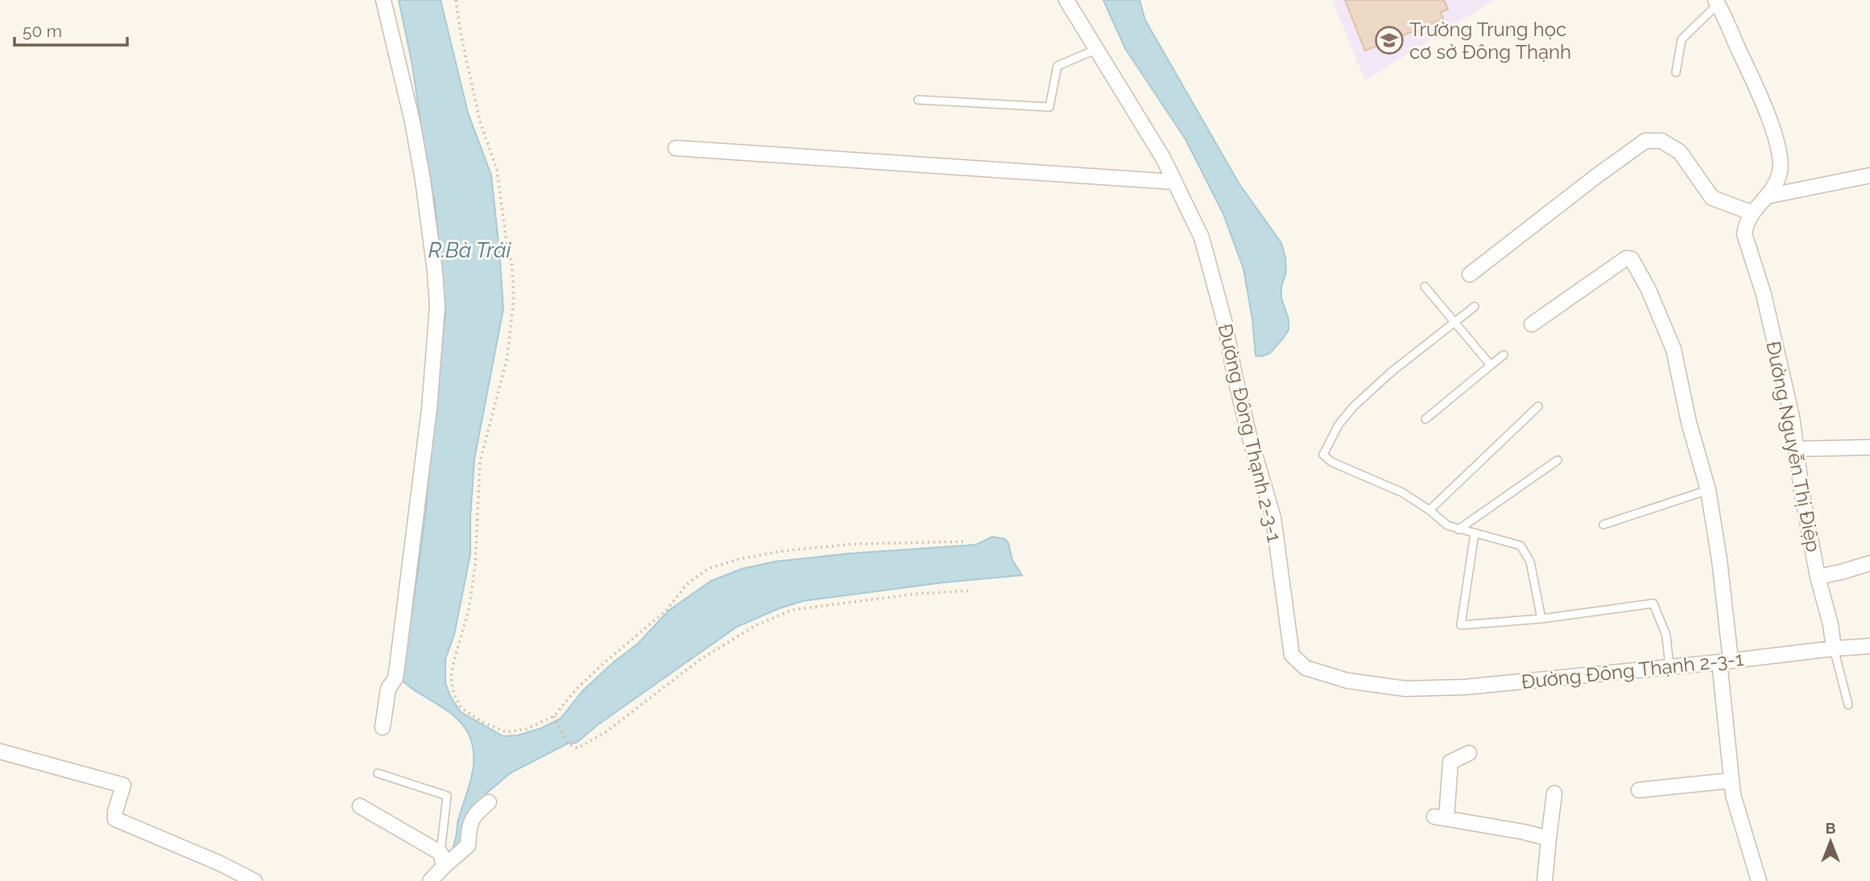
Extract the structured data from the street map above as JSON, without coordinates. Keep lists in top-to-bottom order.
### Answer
{
  "streets": {
    "street": ["Đường Đông Thạnh 2-3-1", "Đường Nguyễn Thị Điệp"]
  },
  "crossings": [
    ["Đường Đông Thạnh 2-3-1", "Đường Nguyễn Thị Điệp"]
  ],
  "water": ["R.Bà Trải"],
  "places": {
    "school or university": ["Trường Trung học cơ sở Đông Thạnh"]
  },
  "scale_bar": "50 m",
  "north": "top"
}
